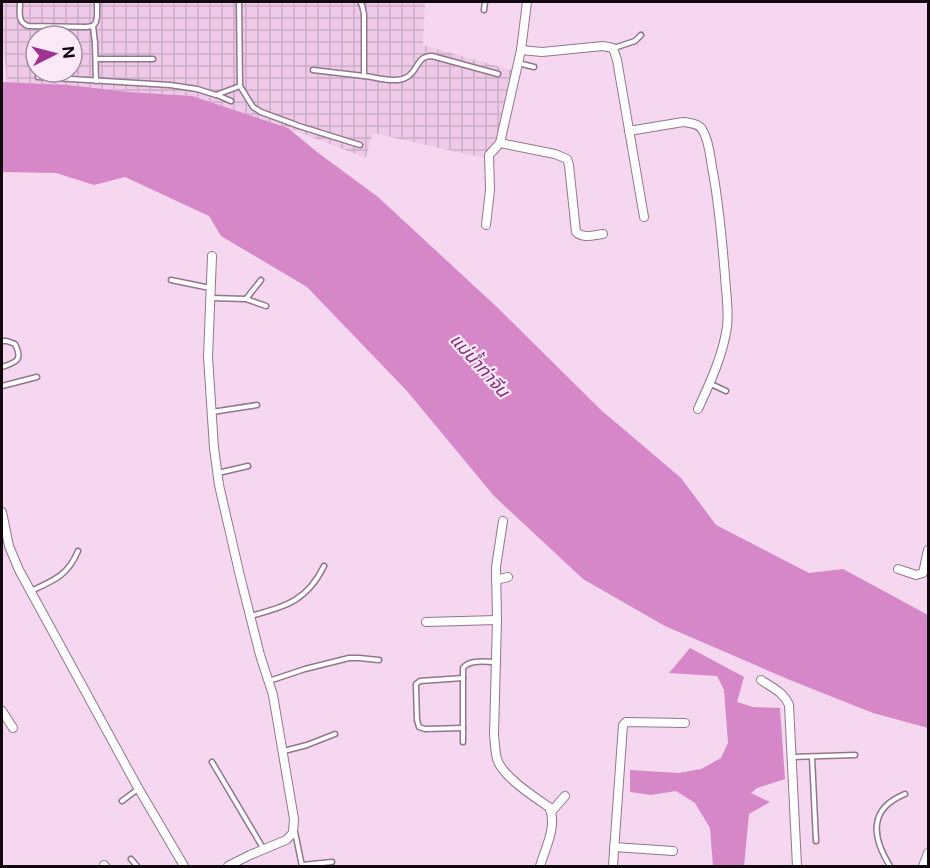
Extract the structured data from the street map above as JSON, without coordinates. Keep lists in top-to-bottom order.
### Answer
{
  "water": ["แม่น้ำท่าจีน"],
  "north": "right"
}
